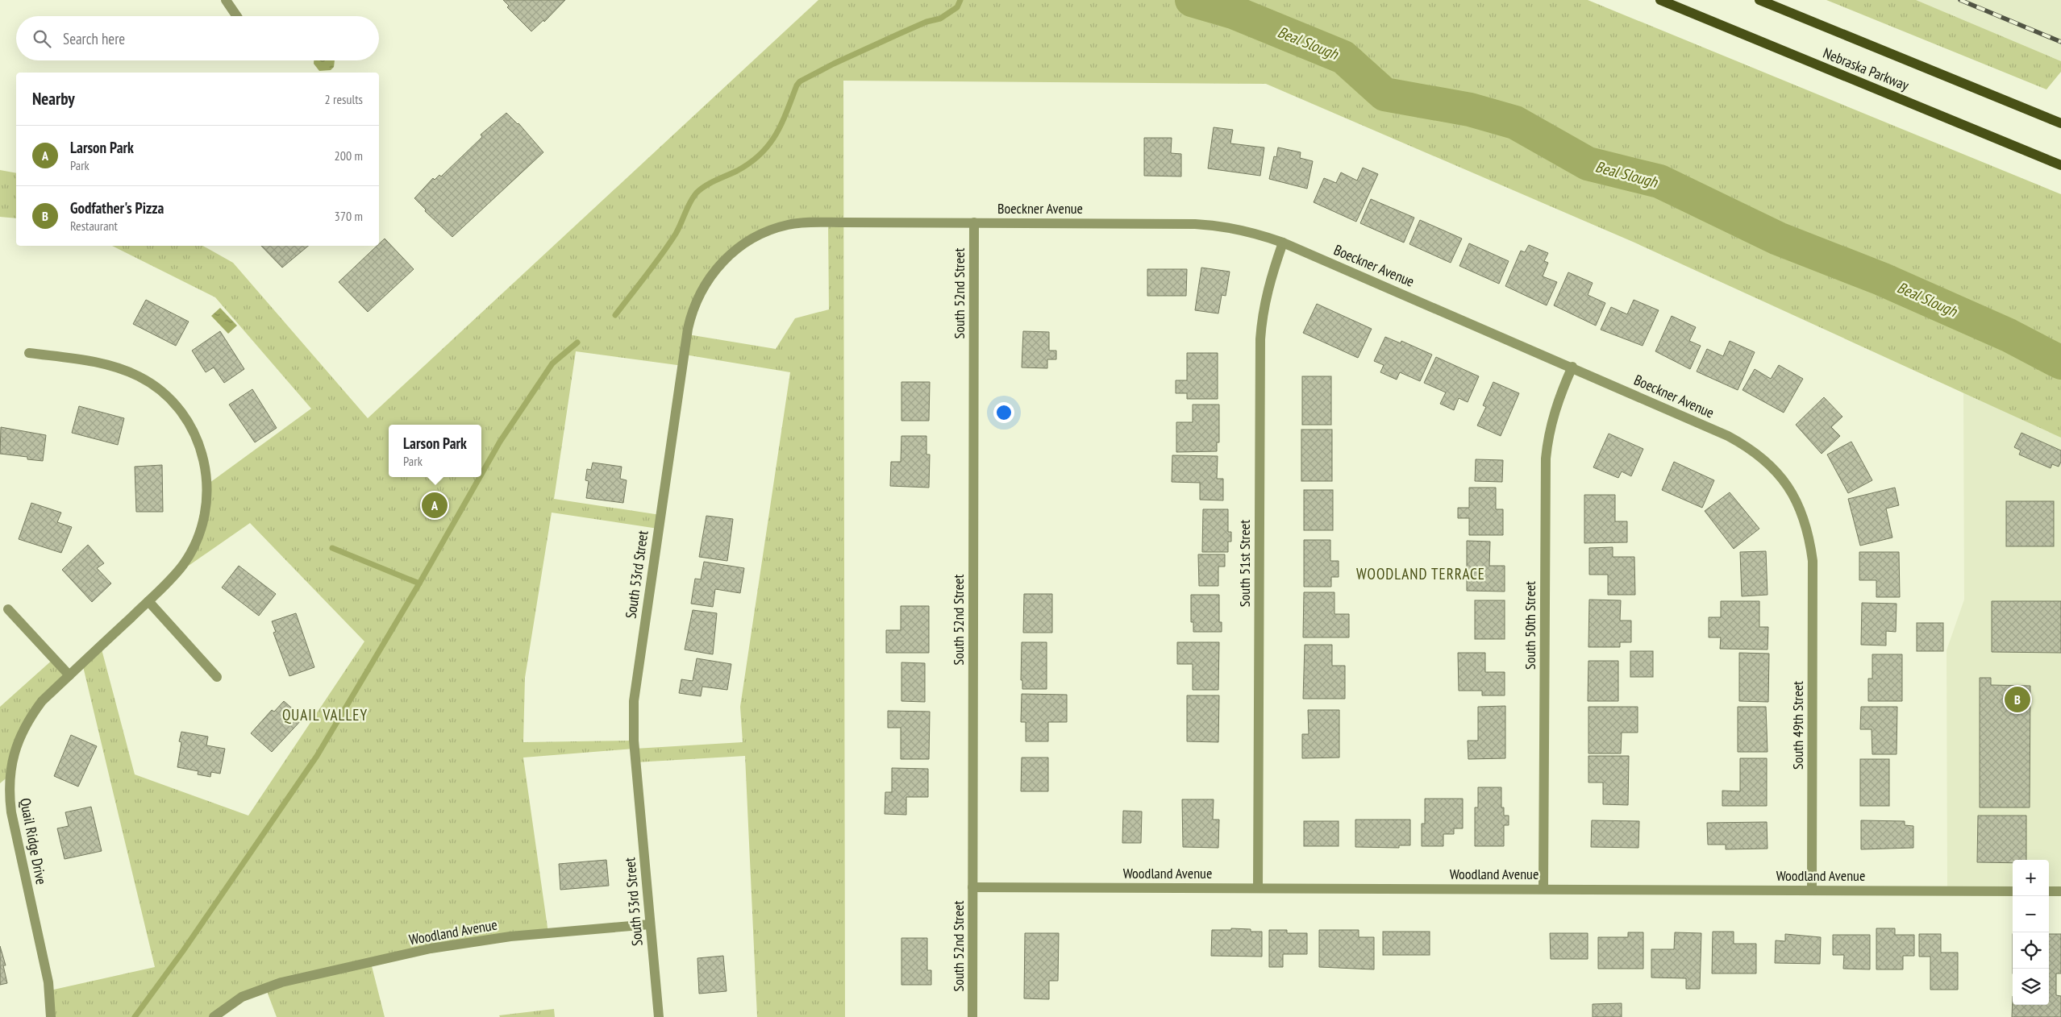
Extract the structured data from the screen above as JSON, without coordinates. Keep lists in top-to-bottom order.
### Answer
{
  "streets": {
    "main road": ["Nebraska Parkway"],
    "street": [
      "Boeckner Avenue",
      "South 52nd Street",
      "South 51st Street",
      "South 53rd Street",
      "South 50th Street",
      "South 49th Street",
      "Quail Ridge Drive",
      "Woodland Avenue"
    ]
  },
  "crossings": [
    ["Boeckner Avenue", "South 52nd Street"],
    ["Boeckner Avenue", "South 51st Street"],
    ["Boeckner Avenue", "South 53rd Street"],
    ["Boeckner Avenue", "South 50th Street"],
    ["Boeckner Avenue", "South 49th Street"],
    ["South 52nd Street", "Woodland Avenue"],
    ["South 51st Street", "Woodland Avenue"],
    ["South 53rd Street", "Woodland Avenue"],
    ["South 50th Street", "Woodland Avenue"],
    ["South 49th Street", "Woodland Avenue"]
  ],
  "districts": ["WOODLAND TERRACE", "QUAIL VALLEY"],
  "water": ["Beal Slough"],
  "page": {
    "search": "Search here",
    "heading": ["Nearby", "2 results"],
    "list": [
      {
        "mark": "A",
        "name": "Larson Park",
        "note": "Park",
        "value": "200 m"
      },
      {
        "mark": "B",
        "name": "Godfather's Pizza",
        "note": "Restaurant",
        "value": "370 m"
      }
    ],
    "popup": ["Larson Park", "Park"],
    "pins": ["A", "B"],
    "map_buttons": ["+", "−"]
  }
}
